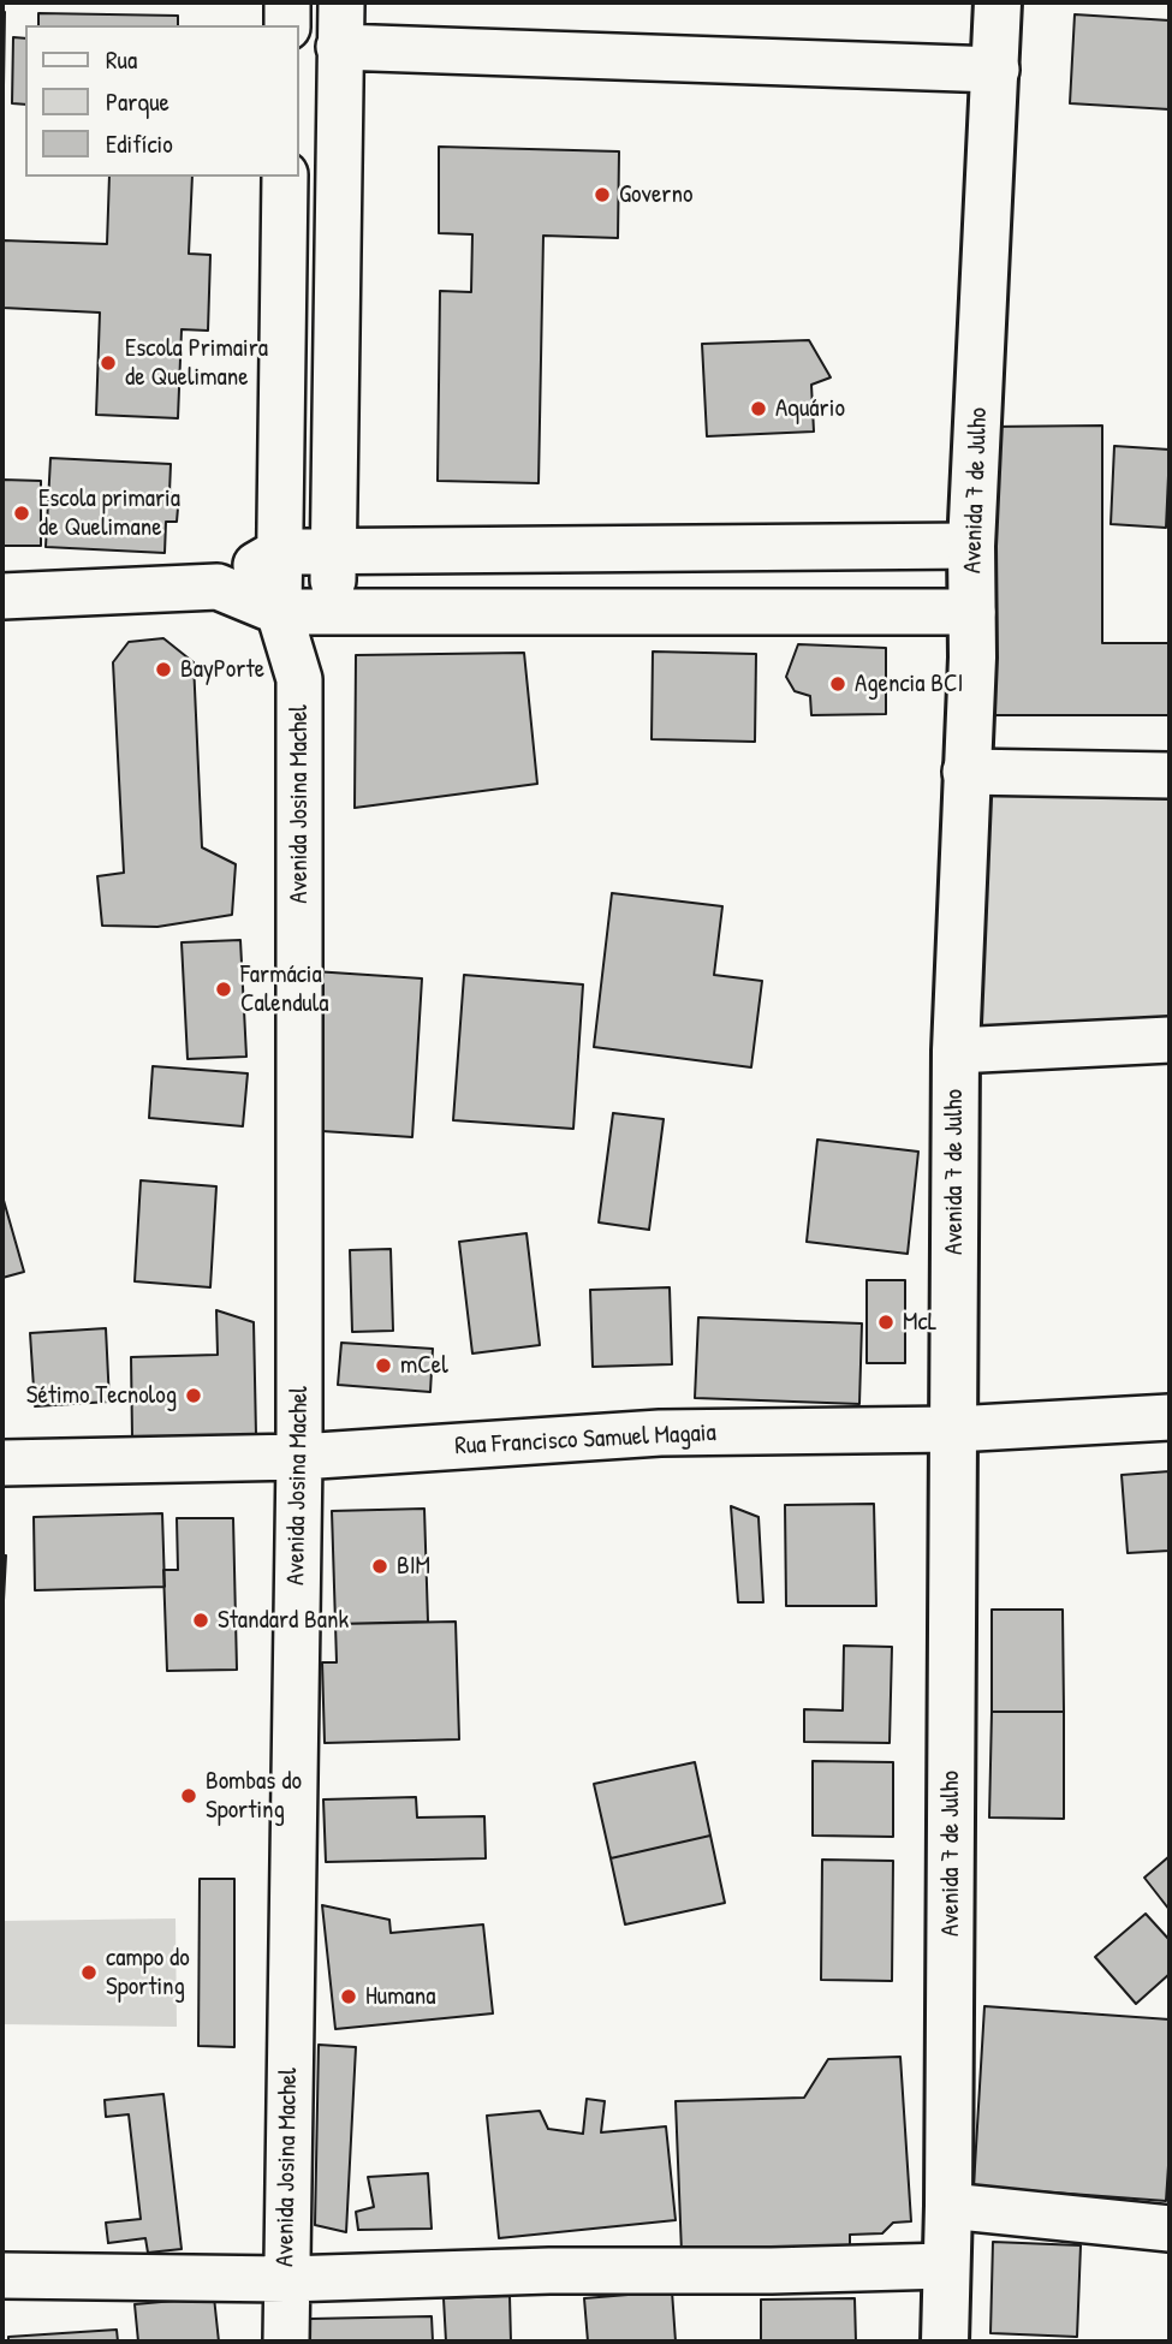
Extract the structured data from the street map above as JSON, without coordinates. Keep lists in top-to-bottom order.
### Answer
{
  "streets": {
    "main road": ["Avenida 7 de Julho"],
    "street": ["Avenida Josina Machel", "Rua Francisco Samuel Magaia"]
  },
  "crossings": [
    ["Avenida 7 de Julho", "Rua Francisco Samuel Magaia"],
    ["Avenida Josina Machel", "Rua Francisco Samuel Magaia"]
  ],
  "places": [
    "Governo",
    "Escola Primaira de Quelimane",
    "Aquário",
    "Escola primaria de Quelimane",
    "BayPorte",
    "Agencia BCI",
    "Farmácia Calendula",
    "McL",
    "mCel",
    "Sétimo Tecnolog",
    "BIM",
    "Standard Bank",
    "Bombas do Sporting",
    "campo do Sporting",
    "Humana"
  ],
  "legend": ["Rua", "Parque", "Edifício"]
}
